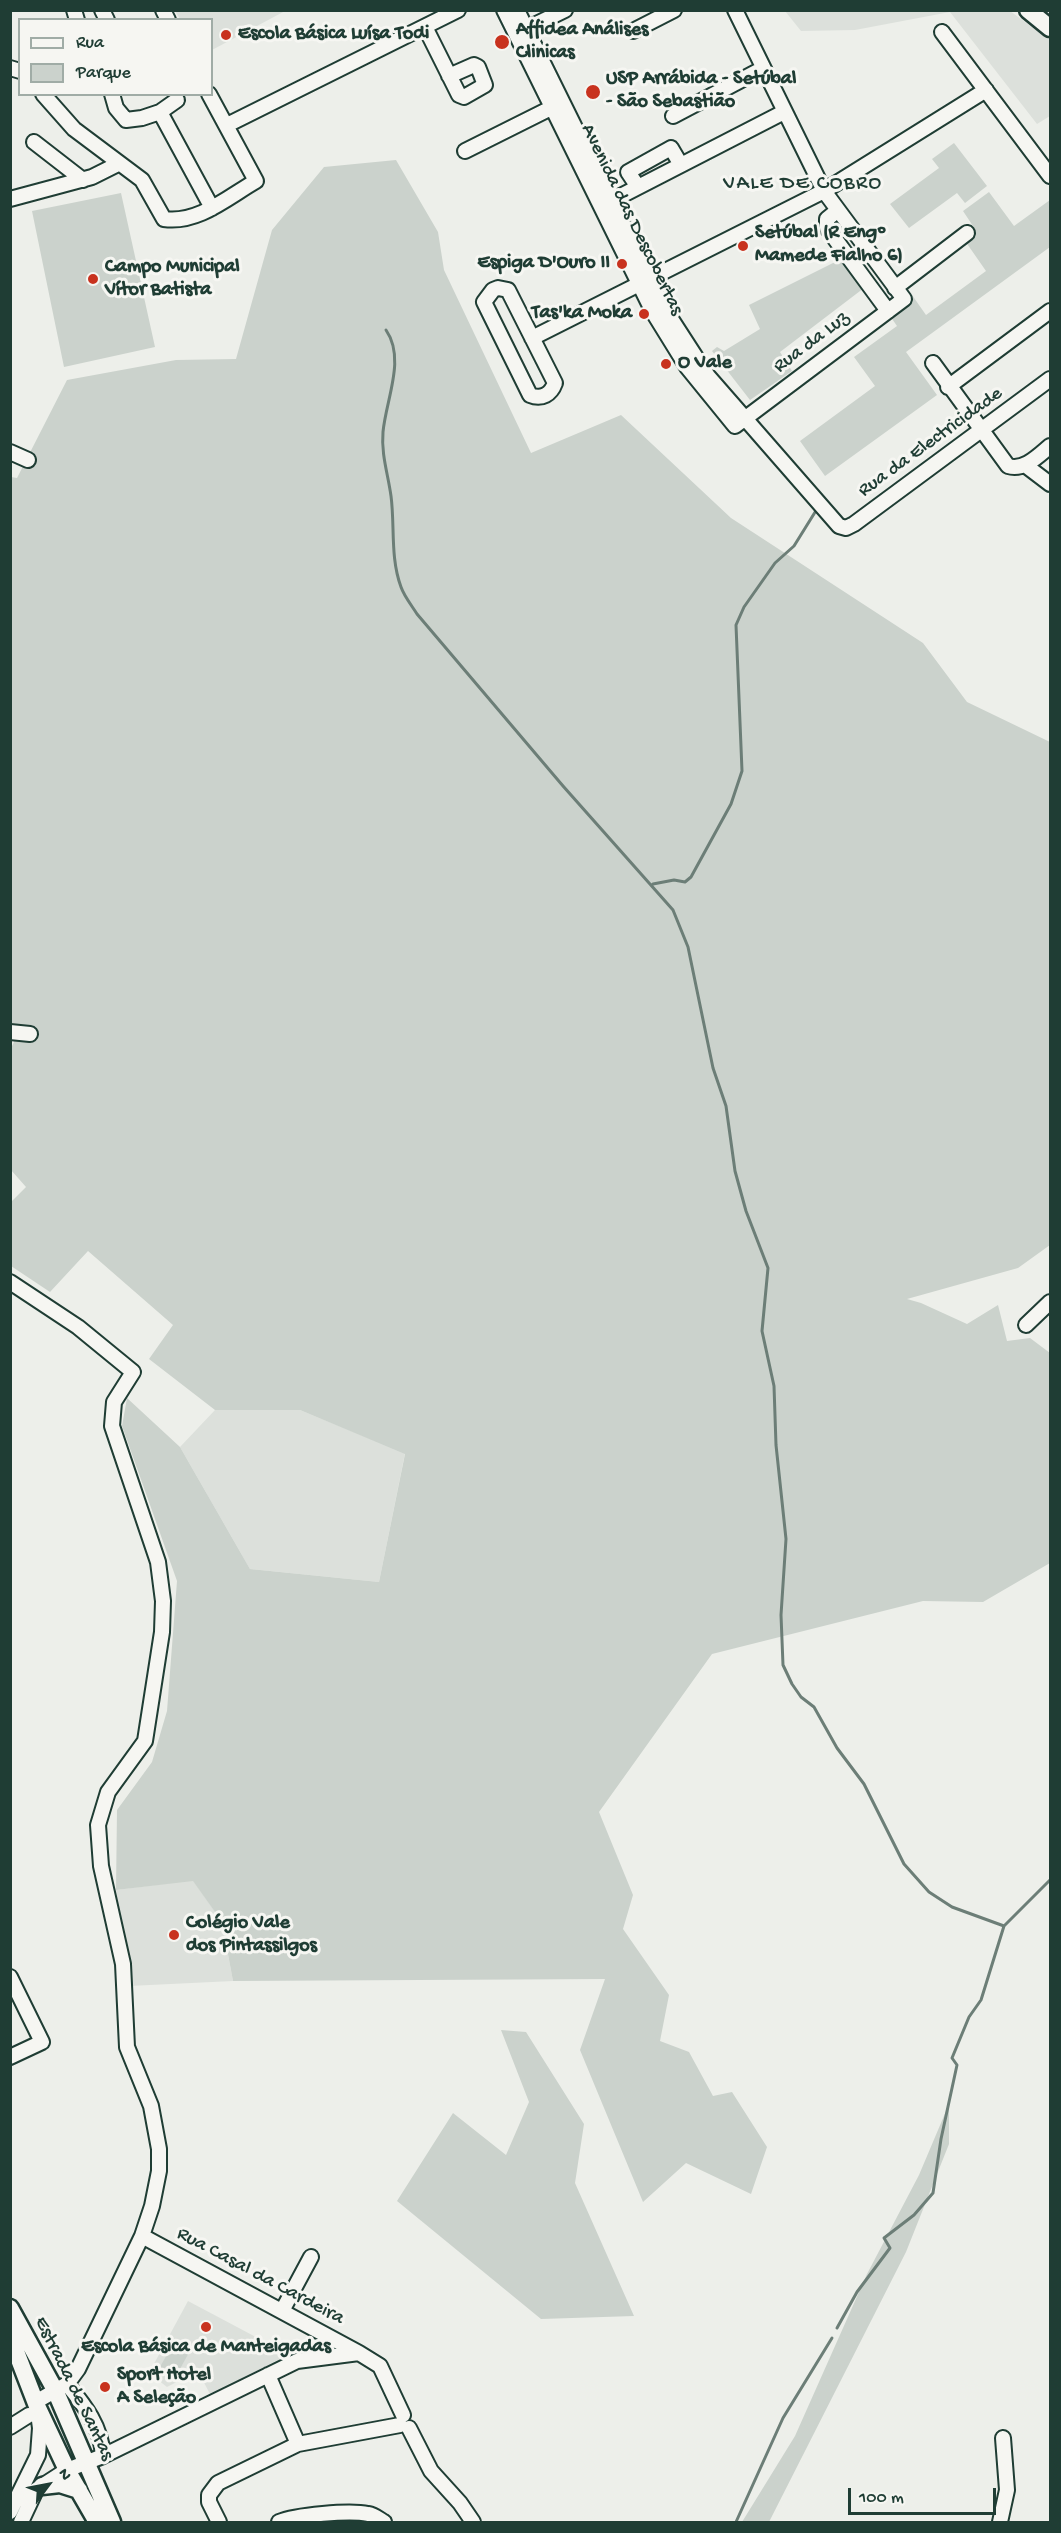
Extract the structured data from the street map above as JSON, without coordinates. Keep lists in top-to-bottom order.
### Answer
{
  "streets": {
    "main road": ["Estrada de Santas"],
    "street": [
      "Avenida das Descobertas",
      "Rua da Luz",
      "Rua da Electricidade",
      "Rua Casal da Cardeira"
    ]
  },
  "crossings": [
    ["Avenida das Descobertas", "Rua da Luz"],
    ["Avenida das Descobertas", "Rua da Electricidade"]
  ],
  "districts": ["VALE DE COBRO"],
  "places": [
    "Escola Básica Luísa Todi",
    "Affidea Análises Clinicas",
    "USP Arrábida - Setúbal - São Sebastião",
    "Setúbal (R Engº Mamede Fialho 6)",
    "Espiga D'Ouro II",
    "Campo Municipal Vítor Batista",
    "Tas'ka Moka",
    "O Vale",
    "Colégio Vale dos Pintassilgos",
    "Escola Básica de Manteigadas",
    "Sport Hotel A Seleção"
  ],
  "legend": ["Rua", "Parque"],
  "scale_bar": "100 m",
  "north": "top right"
}
